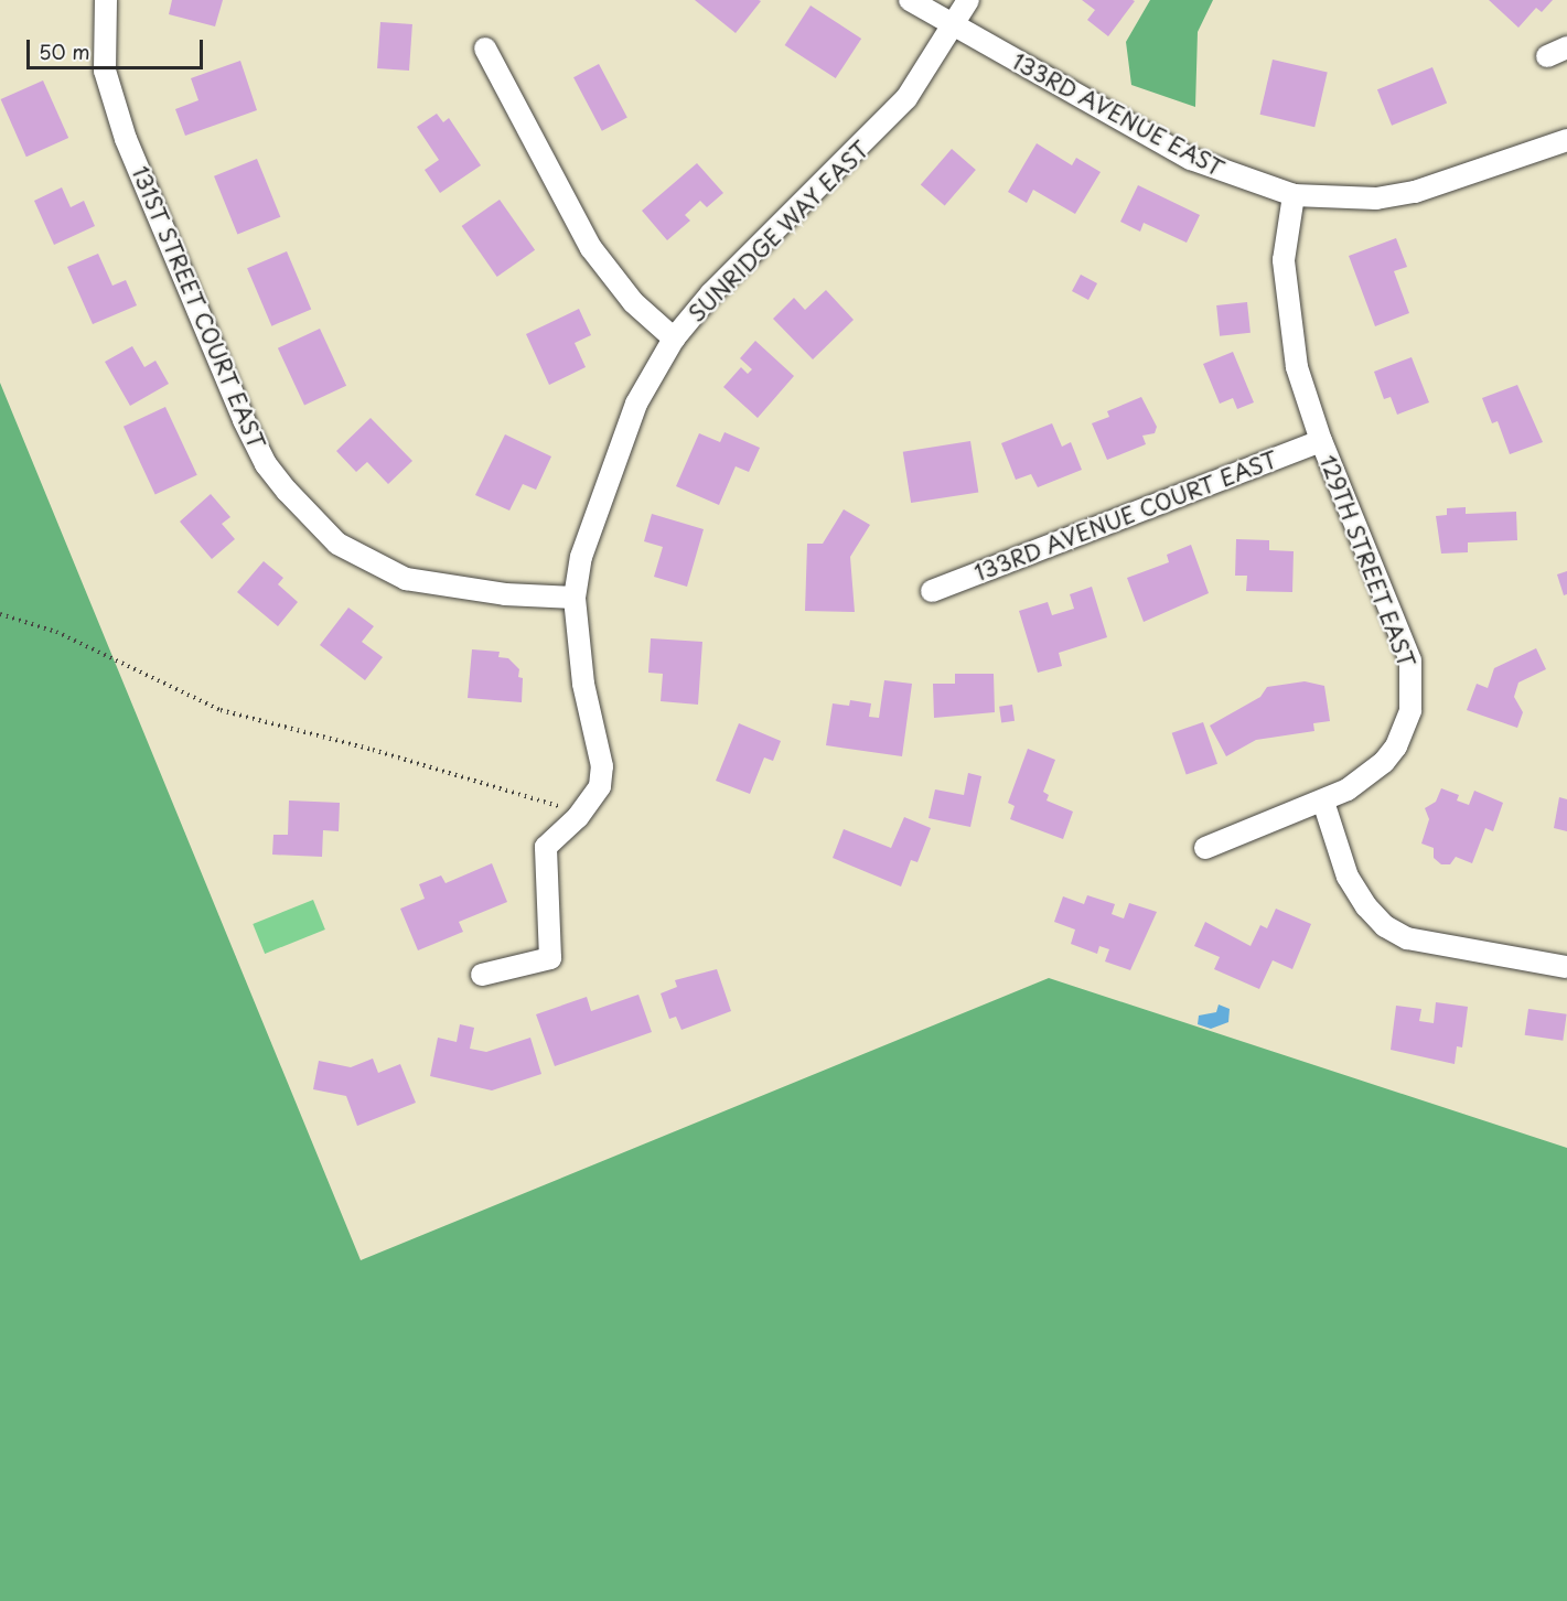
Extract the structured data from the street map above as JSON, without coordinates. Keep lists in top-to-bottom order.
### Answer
{
  "streets": {
    "street": [
      "133RD AVENUE EAST",
      "SUNRIDGE WAY EAST",
      "131ST STREET COURT EAST",
      "133RD AVENUE COURT EAST",
      "129TH STREET EAST"
    ]
  },
  "crossings": [
    ["133RD AVENUE EAST", "SUNRIDGE WAY EAST"],
    ["133RD AVENUE EAST", "129TH STREET EAST"],
    ["SUNRIDGE WAY EAST", "131ST STREET COURT EAST"],
    ["133RD AVENUE COURT EAST", "129TH STREET EAST"]
  ],
  "scale_bar": "50 m"
}
